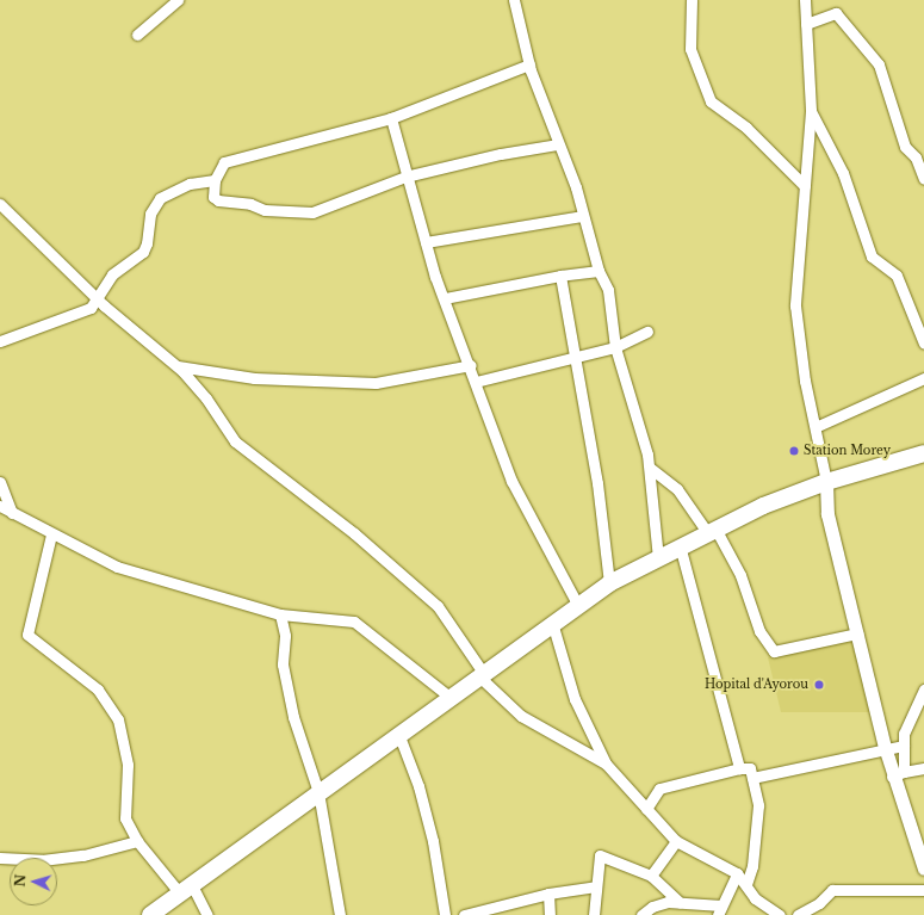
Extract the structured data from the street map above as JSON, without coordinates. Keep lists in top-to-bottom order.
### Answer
{
  "places": ["Station Morey", "Hopital d'Ayorou"],
  "north": "left"
}
